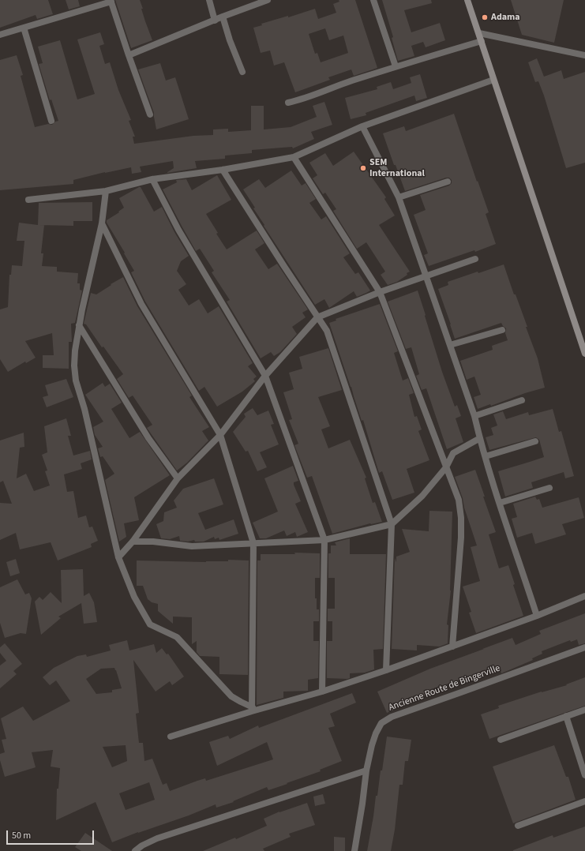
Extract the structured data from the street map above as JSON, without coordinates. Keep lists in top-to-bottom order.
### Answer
{
  "streets": {
    "street": ["Ancienne Route de Bingerville"]
  },
  "places": ["Adama", "SEM International"],
  "scale_bar": "50 m"
}
